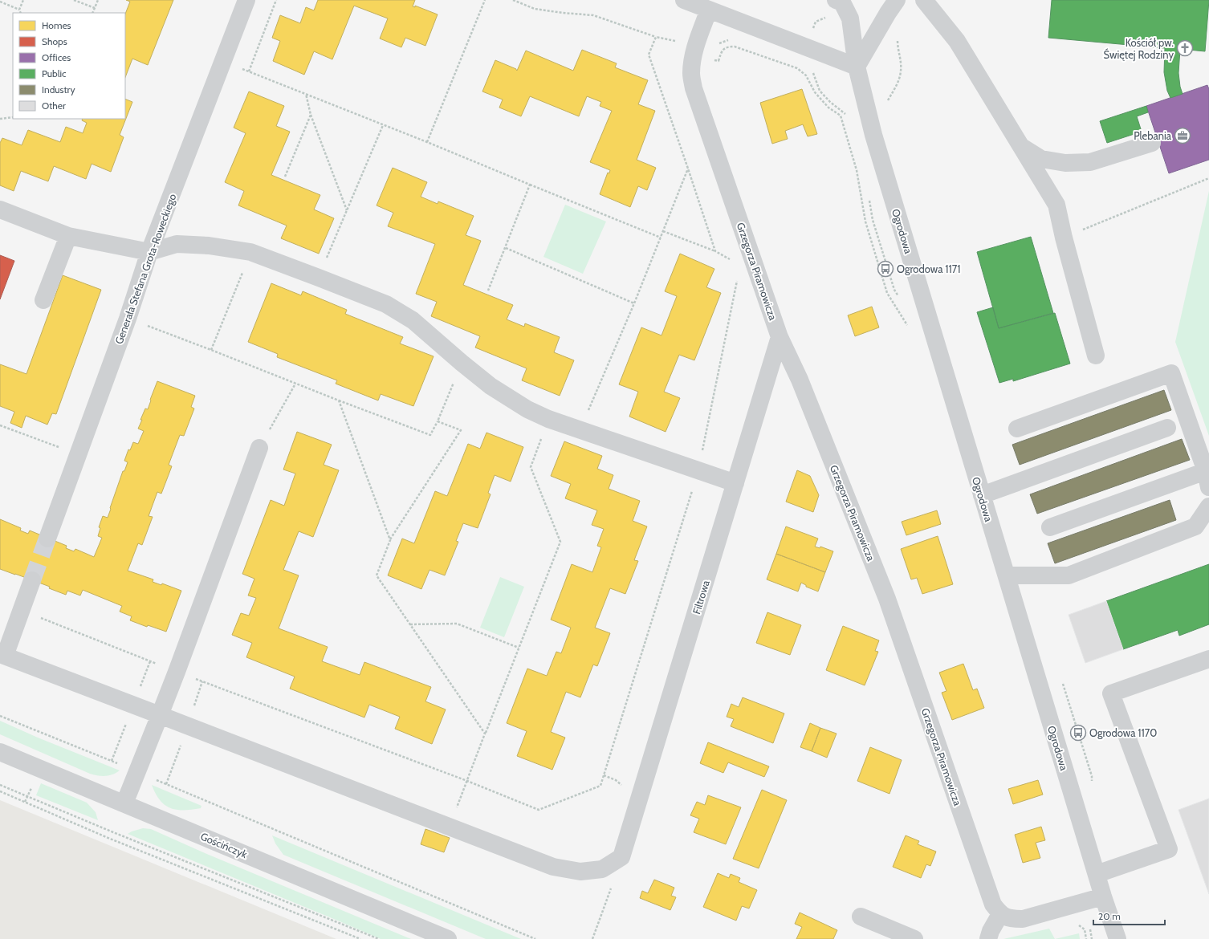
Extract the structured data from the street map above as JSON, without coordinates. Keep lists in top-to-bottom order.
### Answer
{
  "streets": {
    "street": [
      "Ogrodowa",
      "Generała Stefana Grota-Roweckiego",
      "Grzegorza Piramowicza",
      "Filtrowa",
      "Gościńczyk"
    ]
  },
  "crossings": [
    ["Grzegorza Piramowicza", "Filtrowa"]
  ],
  "places": {
    "church": ["Kościół pw. Świętej Rodziny"],
    "office": ["Plebania"],
    "bus stop": ["Ogrodowa 1171", "Ogrodowa 1170"]
  },
  "legend": [
    "Homes",
    "Shops",
    "Offices",
    "Public",
    "Industry",
    "Other"
  ],
  "scale_bar": "20 m"
}
